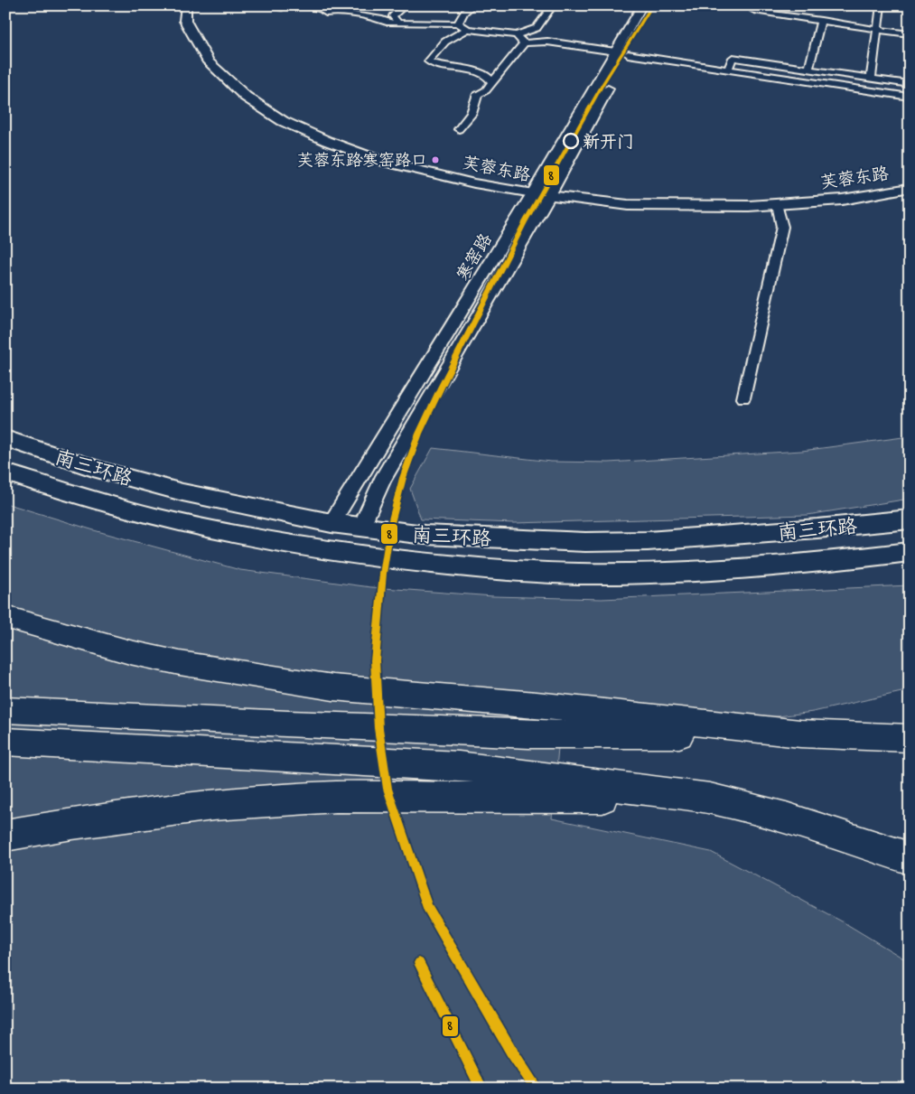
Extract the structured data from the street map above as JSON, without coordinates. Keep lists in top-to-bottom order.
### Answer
{
  "streets": {
    "highway": ["南三环路"],
    "main road": ["芙蓉东路"],
    "street": ["寒窑路"]
  },
  "crossings": [
    ["芙蓉东路", "寒窑路"],
    ["寒窑路", "南三环路"]
  ],
  "places": ["新开门", "芙蓉东路寒窑路口"],
  "lines": ["transit line 8"]
}
